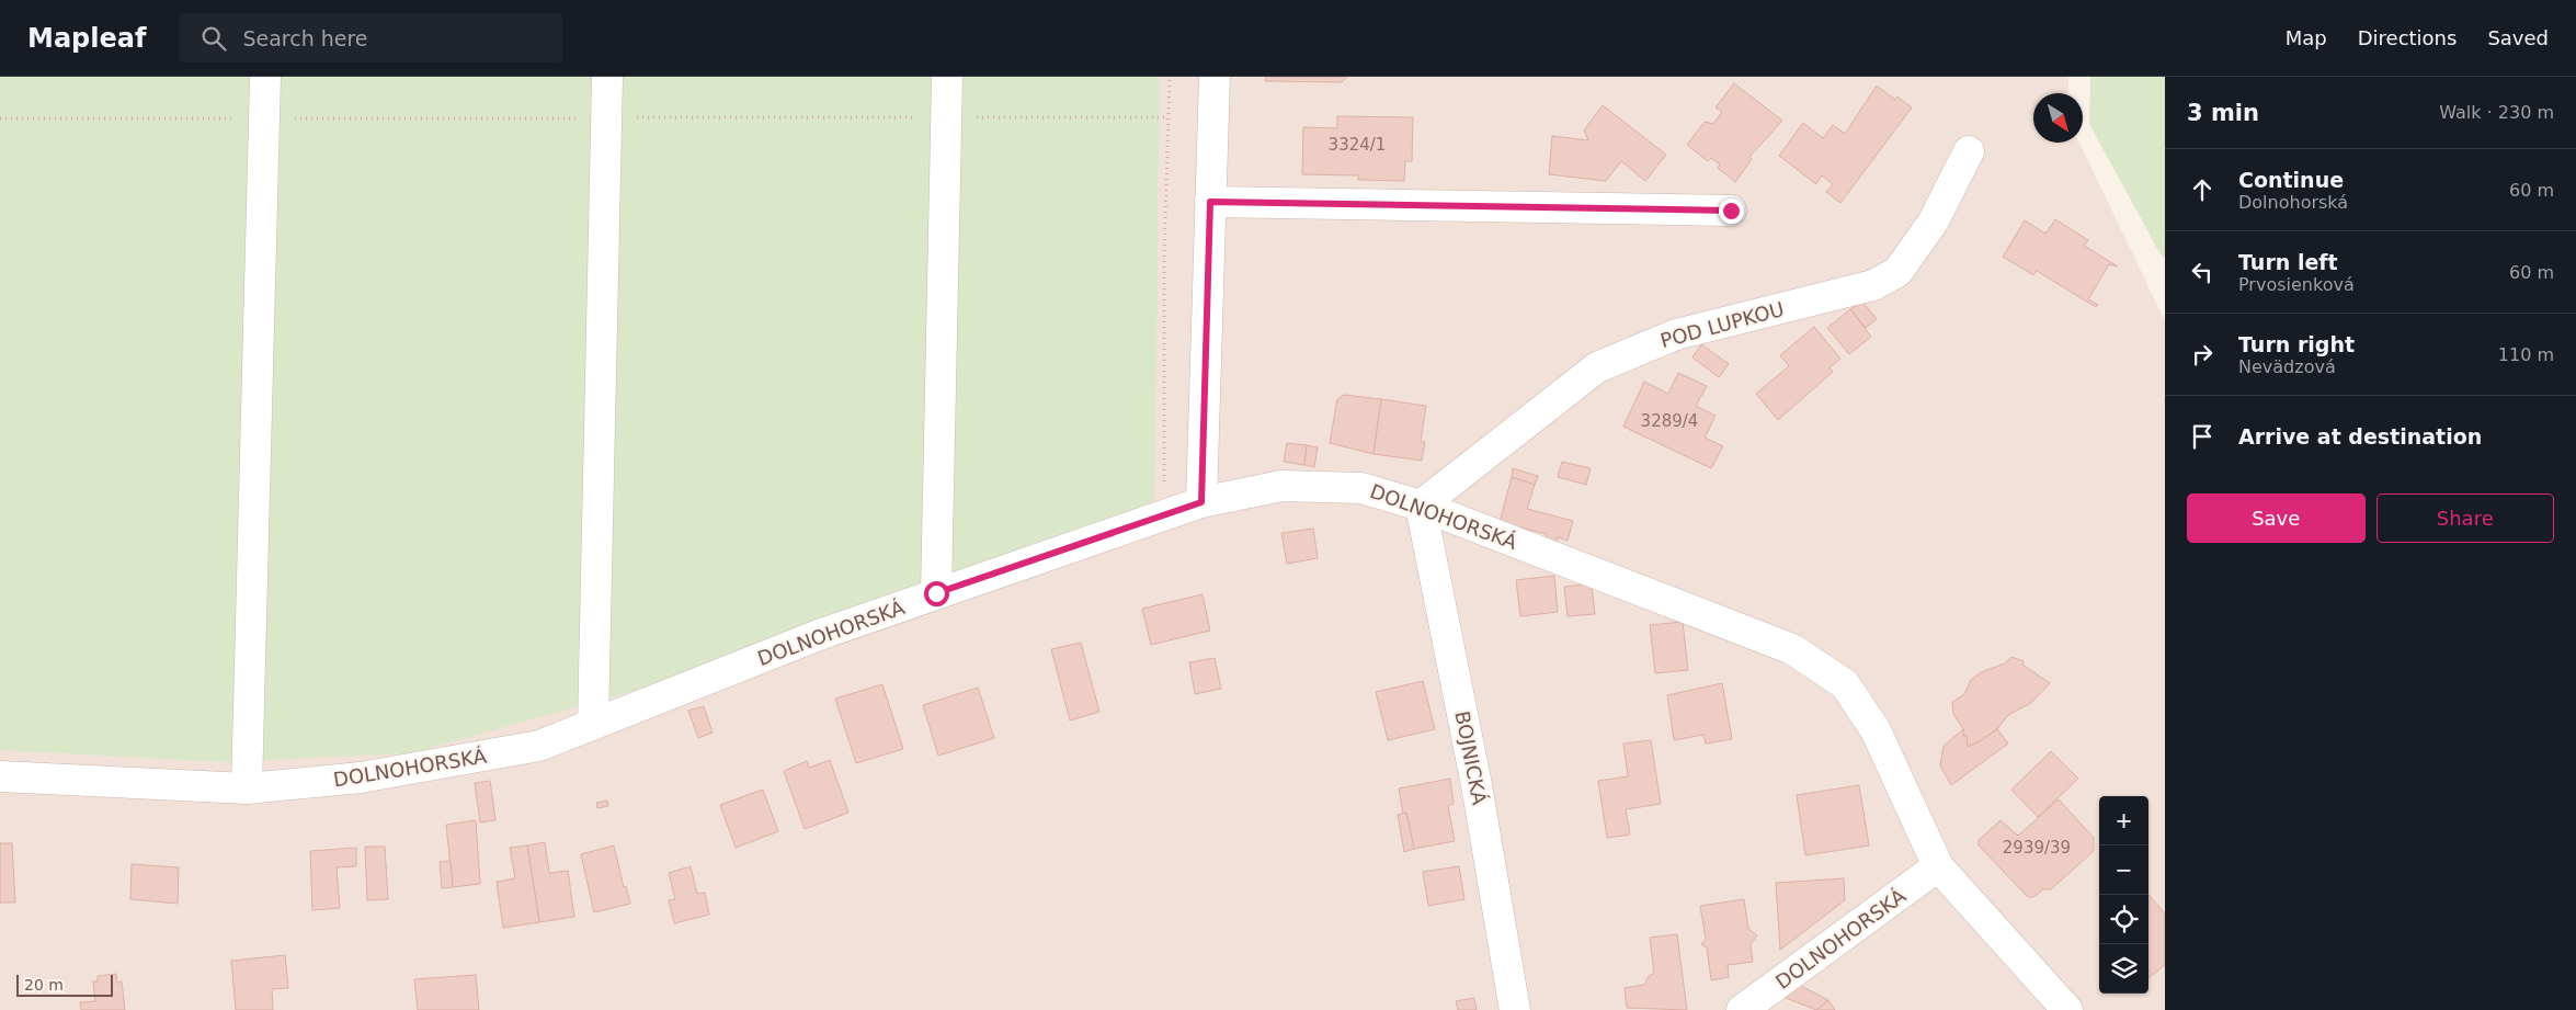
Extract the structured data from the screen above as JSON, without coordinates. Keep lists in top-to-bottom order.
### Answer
{
  "streets": {
    "street": ["POD LUPKOU", "DOLNOHORSKÁ", "BOJNICKÁ"]
  },
  "crossings": [
    ["POD LUPKOU", "DOLNOHORSKÁ"],
    ["POD LUPKOU", "BOJNICKÁ"],
    ["DOLNOHORSKÁ", "BOJNICKÁ"]
  ],
  "house_numbers": ["3324/1", "3289/4", "2939/39"],
  "scale_bar": "20 m",
  "north": "bottom right",
  "page": {
    "header": "Mapleaf",
    "search": "Search here",
    "nav": ["Map", "Directions", "Saved"],
    "heading": ["3 min", "Walk · 230 m"],
    "list": [
      ["Continue", "Dolnohorská", "60 m"],
      ["Turn left", "Prvosienková", "60 m"],
      ["Turn right", "Nevädzová", "110 m"],
      "Arrive at destination"
    ],
    "buttons": ["Save", "Share"],
    "map_buttons": ["+", "−"],
    "scale": "20 m"
  }
}
